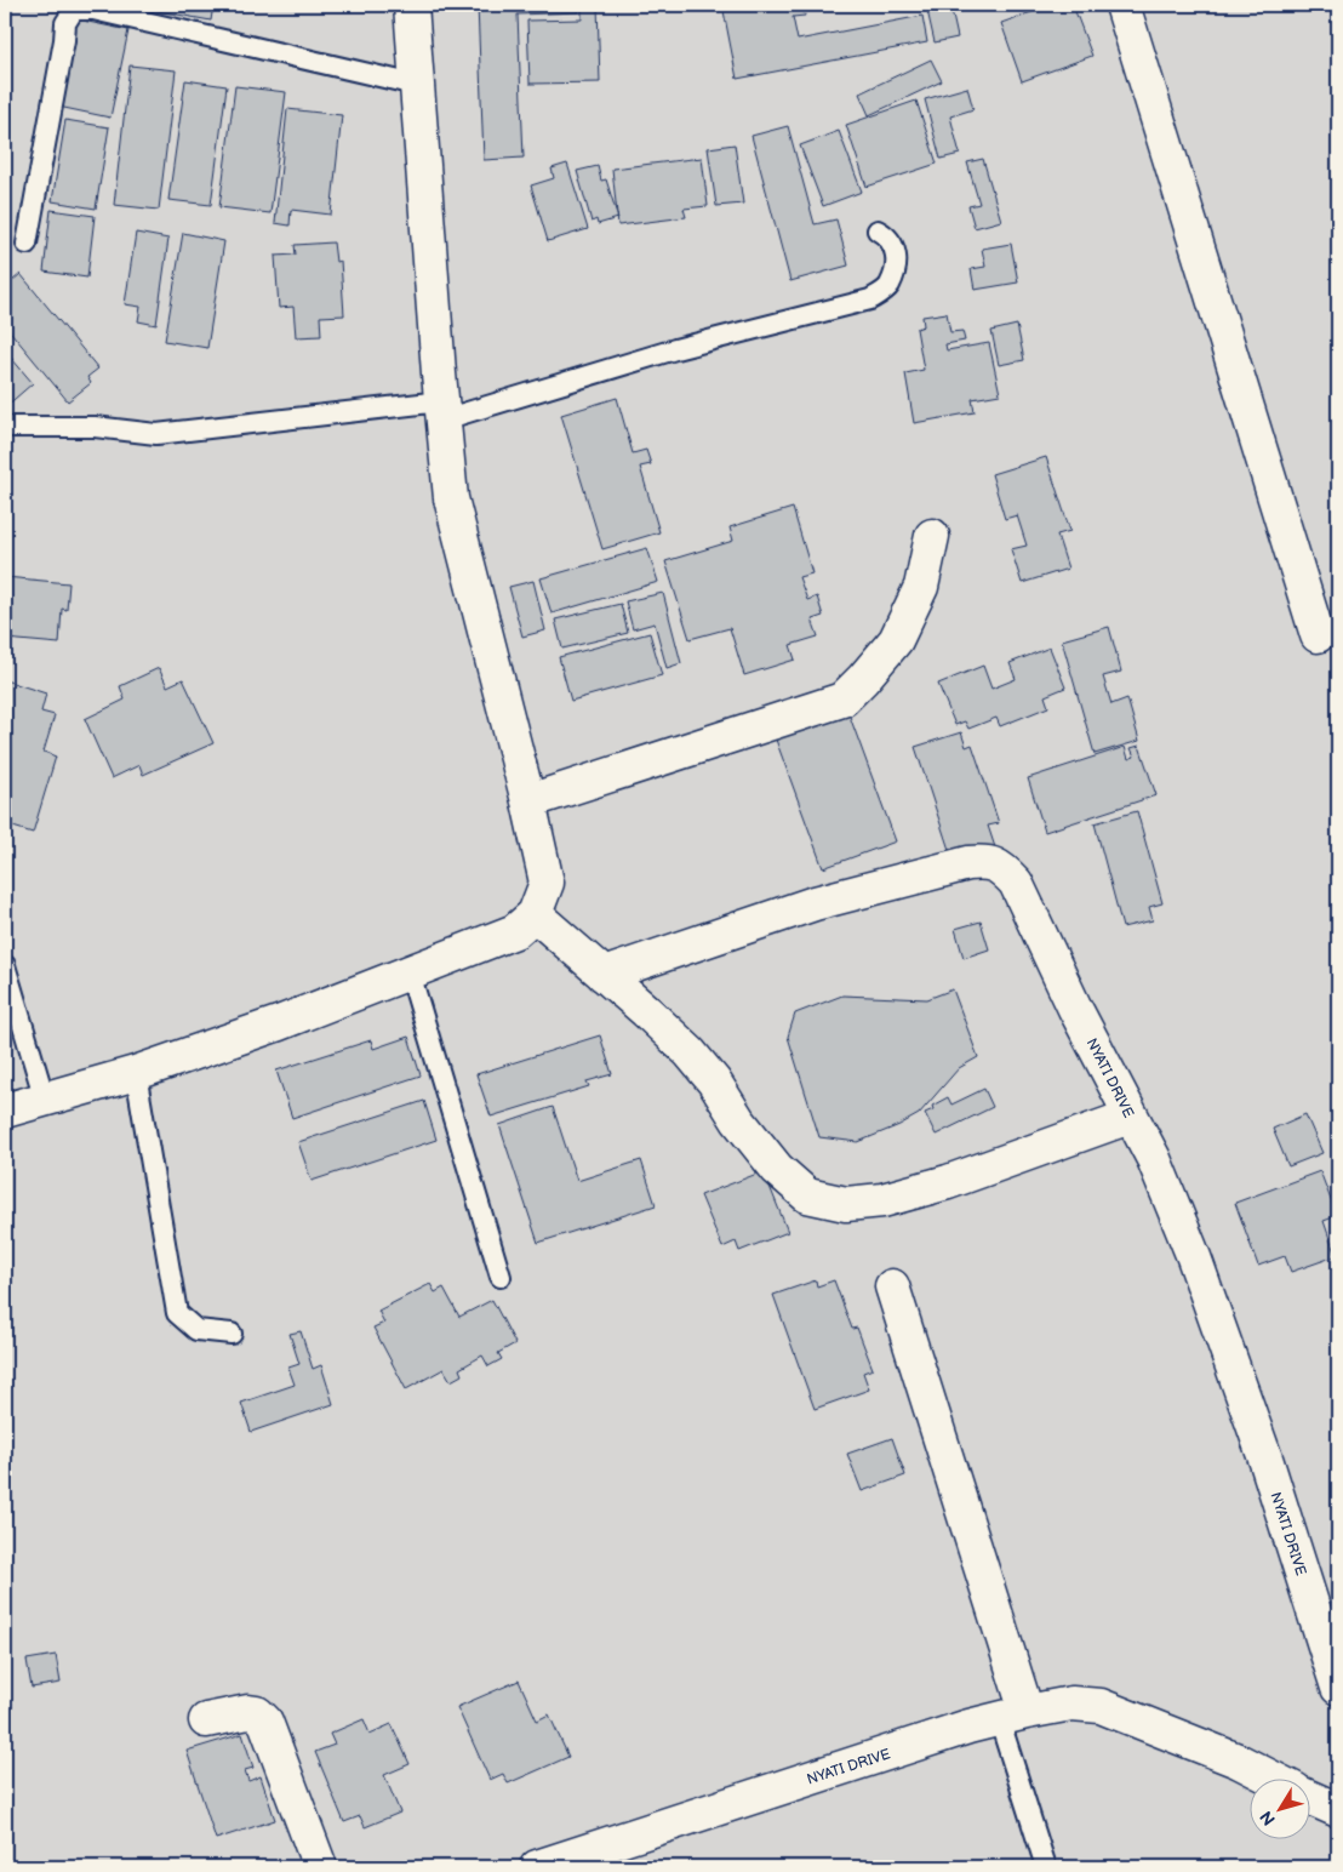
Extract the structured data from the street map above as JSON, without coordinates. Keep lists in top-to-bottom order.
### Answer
{
  "streets": {
    "street": ["NYATI DRIVE"]
  },
  "north": "bottom left"
}
